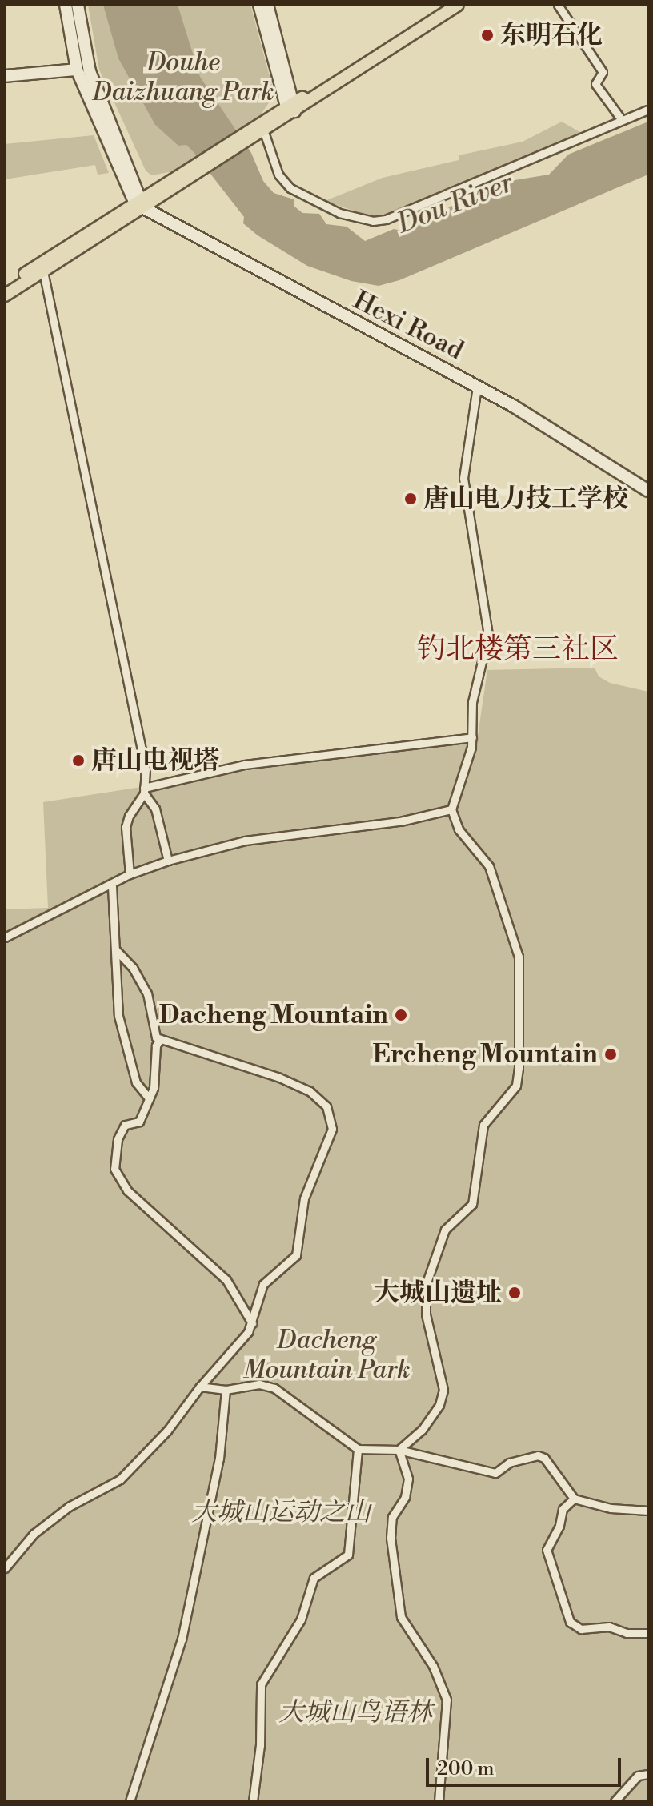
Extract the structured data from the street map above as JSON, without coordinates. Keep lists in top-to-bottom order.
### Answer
{
  "streets": {
    "street": ["Hexi Road"]
  },
  "districts": ["钓北楼第三社区"],
  "water": ["Dou River"],
  "parks": [
    "Douhe Daizhuang Park",
    "Dacheng Mountain Park",
    "大城山运动之山",
    "大城山鸟语林"
  ],
  "places": [
    "东明石化",
    "唐山电力技工学校",
    "唐山电视塔",
    "Dacheng Mountain",
    "Ercheng Mountain",
    "大城山遗址"
  ],
  "scale_bar": "200 m"
}
